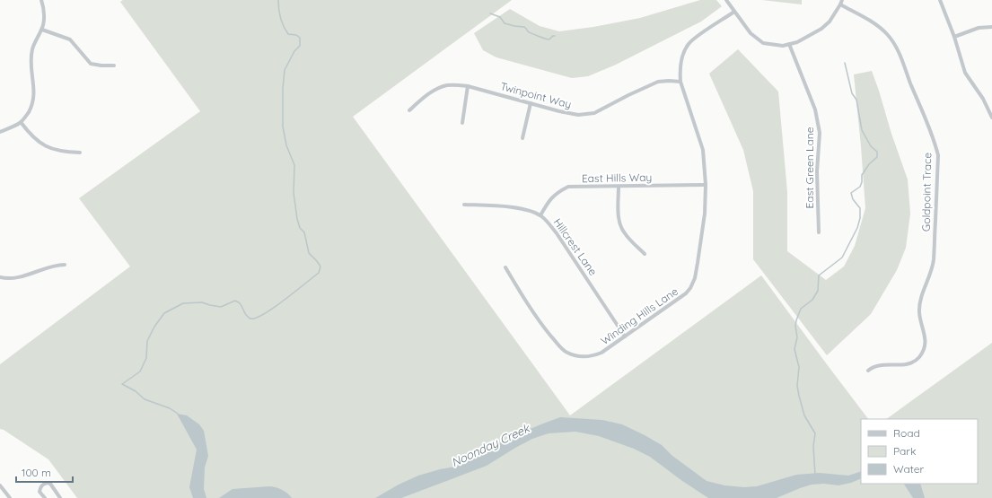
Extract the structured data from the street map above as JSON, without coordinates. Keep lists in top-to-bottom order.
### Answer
{
  "streets": {
    "street": [
      "Twinpoint Way",
      "East Green Lane",
      "East Hills Way",
      "Goldpoint Trace",
      "Hillcrest Lane",
      "Winding Hills Lane"
    ]
  },
  "crossings": [
    ["Twinpoint Way", "Winding Hills Lane"],
    ["East Hills Way", "Hillcrest Lane"],
    ["East Hills Way", "Winding Hills Lane"],
    ["Hillcrest Lane", "Winding Hills Lane"]
  ],
  "water": ["Noonday Creek"],
  "legend": ["Road", "Park", "Water"],
  "scale_bar": "100 m"
}
